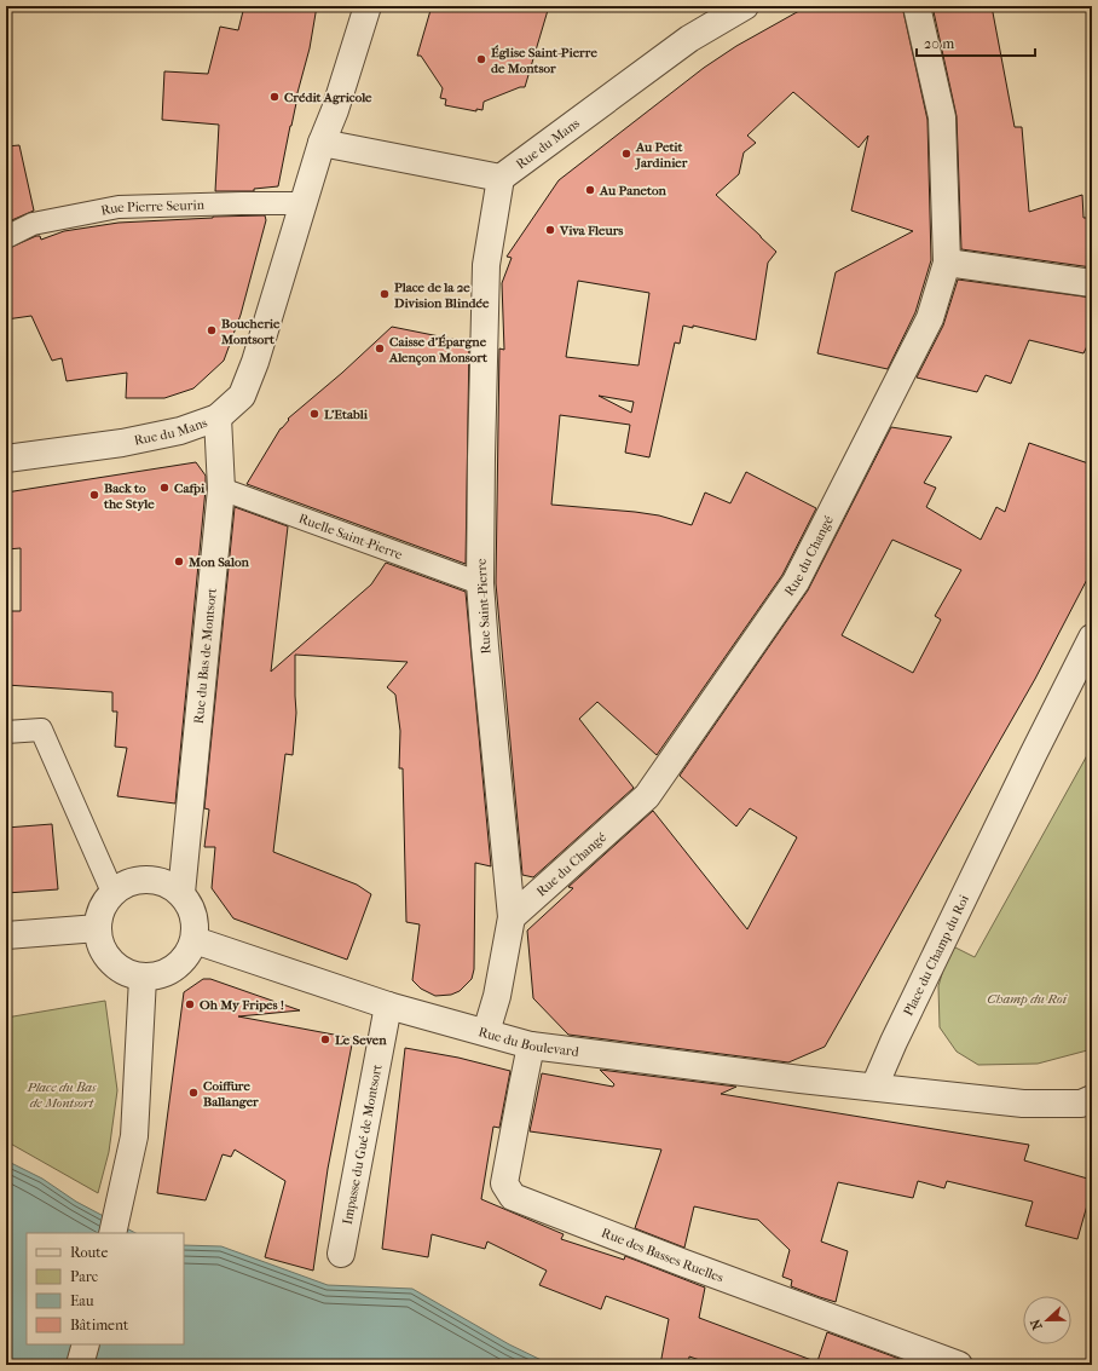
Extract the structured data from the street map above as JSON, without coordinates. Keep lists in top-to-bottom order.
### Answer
{
  "streets": {
    "street": [
      "Rue du Mans",
      "Rue du Changé",
      "Rue Saint-Pierre",
      "Rue du Bas de Montsort",
      "Place du Champ du Roi",
      "Rue du Boulevard",
      "Impasse du Gué de Montsort",
      "Rue des Basses Ruelles"
    ],
    "lane": ["Rue Pierre Seurin", "Ruelle Saint-Pierre"]
  },
  "crossings": [
    ["Rue du Mans", "Rue Pierre Seurin"],
    ["Rue du Mans", "Rue Saint-Pierre"],
    ["Rue du Mans", "Rue du Bas de Montsort"],
    ["Ruelle Saint-Pierre", "Rue Saint-Pierre"],
    ["Ruelle Saint-Pierre", "Rue du Bas de Montsort"],
    ["Rue du Changé", "Rue Saint-Pierre"],
    ["Rue Saint-Pierre", "Rue du Boulevard"],
    ["Rue du Bas de Montsort", "Rue du Boulevard"],
    ["Place du Champ du Roi", "Rue du Boulevard"],
    ["Rue du Boulevard", "Impasse du Gué de Montsort"],
    ["Rue du Boulevard", "Rue des Basses Ruelles"]
  ],
  "parks": ["Champ du Roi", "Place du Bas de Montsort"],
  "places": [
    "Église Saint-Pierre de Montsor",
    "Crédit Agricole",
    "Au Petit Jardinier",
    "Au Paneton",
    "Viva Fleurs",
    "Place de la 2e Division Blindée",
    "Boucherie Montsort",
    "Caisse d'Épargne Alençon Monsort",
    "L'Etabli",
    "Cafpi",
    "Back to the Style",
    "Mon Salon",
    "Oh My Fripes !",
    "Le Seven",
    "Coiffure Ballanger"
  ],
  "legend": [
    "Route",
    "Parc",
    "Eau",
    "Bâtiment"
  ],
  "scale_bar": "20 m",
  "north": "left"
}
